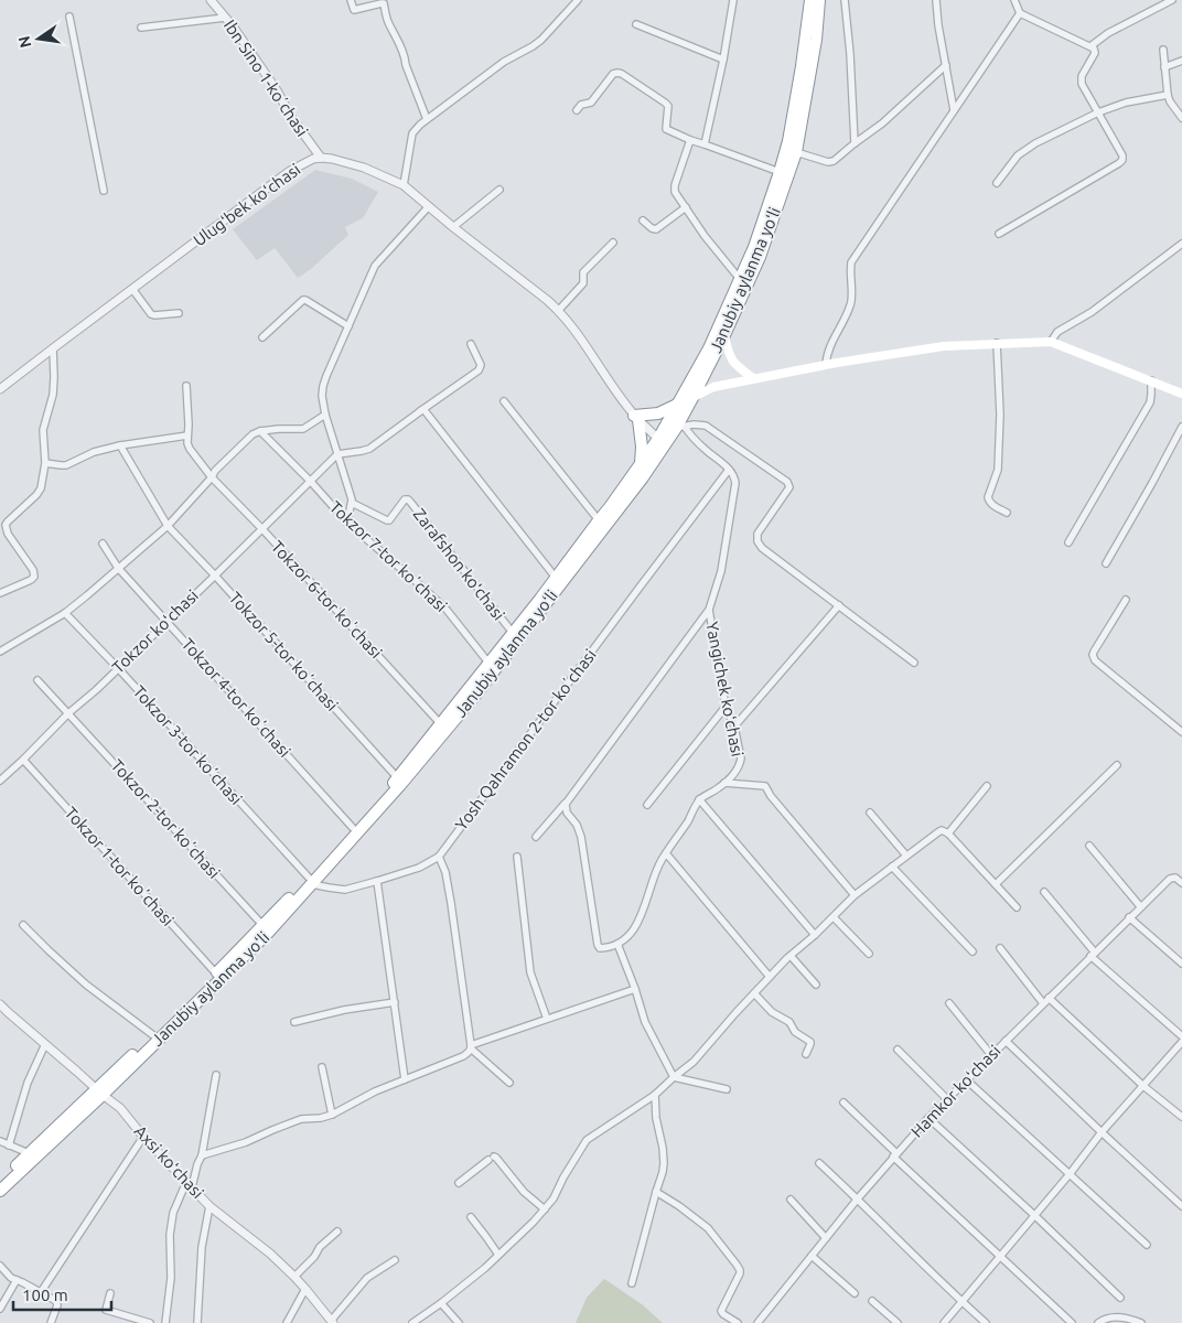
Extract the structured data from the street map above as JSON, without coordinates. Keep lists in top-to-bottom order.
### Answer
{
  "streets": {
    "highway": ["Janubiy aylanma yoʻli"],
    "street": [
      "Ibn Sino 1-koʼchasi",
      "Ulugʻbek koʻchasi",
      "Tokzor 7-tor koʼchasi",
      "Zarafshon koʻchasi",
      "Tokzor 6-tor koʼchasi",
      "Tokzor koʻchasi",
      "Tokzor 5-tor koʼchasi",
      "Yangichek koʻchasi",
      "Tokzor 4-tor koʼchasi",
      "Yosh Qahramon 2-tor koʼchasi",
      "Tokzor 3-tor koʼchasi",
      "Tokzor 2-tor koʼchasi",
      "Tokzor 1-tor koʼchasi",
      "Hamkor koʻchasi",
      "Axsi koʻchasi"
    ]
  },
  "crossings": [
    ["Ibn Sino 1-koʼchasi", "Ulugʻbek koʻchasi"],
    ["Ulugʻbek koʻchasi", "Janubiy aylanma yoʻli"],
    ["Janubiy aylanma yoʻli", "Tokzor 7-tor koʼchasi"],
    ["Janubiy aylanma yoʻli", "Zarafshon koʻchasi"],
    ["Janubiy aylanma yoʻli", "Tokzor 6-tor koʼchasi"],
    ["Janubiy aylanma yoʻli", "Tokzor 5-tor koʼchasi"],
    ["Janubiy aylanma yoʻli", "Tokzor 4-tor koʼchasi"],
    ["Janubiy aylanma yoʻli", "Tokzor 3-tor koʼchasi"],
    ["Janubiy aylanma yoʻli", "Tokzor 2-tor koʼchasi"],
    ["Janubiy aylanma yoʻli", "Tokzor 1-tor koʼchasi"],
    ["Janubiy aylanma yoʻli", "Axsi koʻchasi"],
    ["Tokzor 7-tor koʼchasi", "Tokzor koʻchasi"],
    ["Tokzor 6-tor koʼchasi", "Tokzor koʻchasi"],
    ["Tokzor koʻchasi", "Tokzor 5-tor koʼchasi"],
    ["Tokzor koʻchasi", "Tokzor 4-tor koʼchasi"],
    ["Tokzor koʻchasi", "Tokzor 3-tor koʼchasi"],
    ["Tokzor koʻchasi", "Tokzor 2-tor koʼchasi"],
    ["Tokzor koʻchasi", "Tokzor 1-tor koʼchasi"]
  ],
  "scale_bar": "100 m",
  "north": "left"
}
